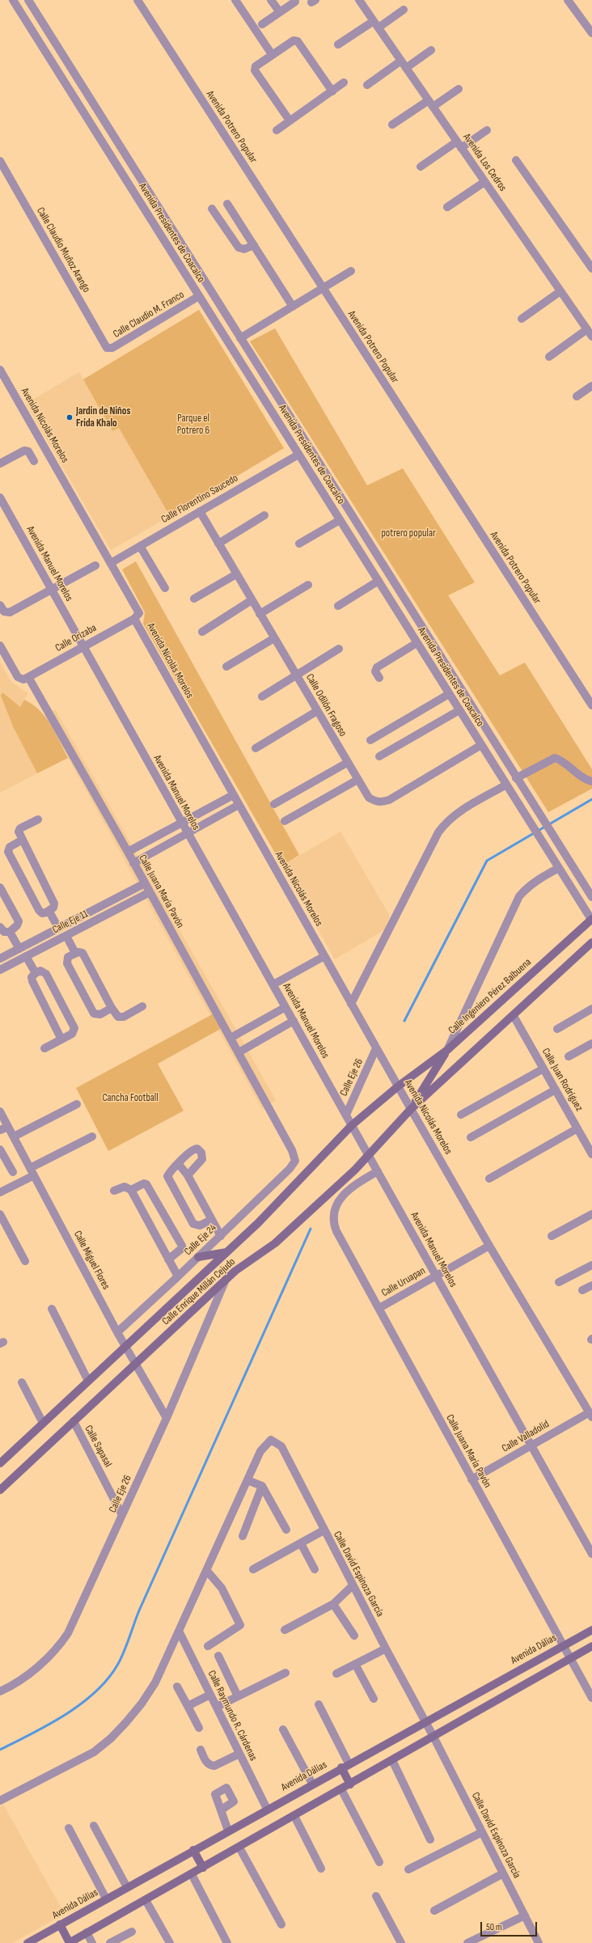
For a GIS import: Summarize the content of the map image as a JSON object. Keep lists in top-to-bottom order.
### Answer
{
  "streets": {
    "main road": ["Calle Ingeniero Pérez Balbuena", "Calle Enrique Millán Cejudo", "Avenida Dálias"],
    "street": [
      "Avenida Potrero Popular",
      "Avenida Los Cedros",
      "Avenida Presidentes de Coacalco",
      "Calle Claudio Muñoz Arango",
      "Calle Claudio M. Franco",
      "Avenida Nicolás Morelos",
      "Calle Florentino Saucedo",
      "Avenida Manuel Morelos",
      "Calle Orizaba",
      "Calle Odilón Fragoso",
      "Calle Juana María Pavón",
      "Calle Eje 11",
      "Calle Eje 26",
      "Calle Juan Rodríguez",
      "Calle Eje 24",
      "Calle Miguel Flores",
      "Calle Uruapan",
      "Calle Valladolid",
      "Calle Sapasal",
      "Calle David Espinoza García",
      "Calle Raymundo R. Cárdenas"
    ]
  },
  "crossings": [
    ["Avenida Presidentes de Coacalco", "Calle Claudio M. Franco"],
    ["Avenida Presidentes de Coacalco", "Calle Florentino Saucedo"],
    ["Avenida Presidentes de Coacalco", "Calle Odilón Fragoso"],
    ["Avenida Presidentes de Coacalco", "Calle Ingeniero Pérez Balbuena"],
    ["Calle Claudio Muñoz Arango", "Calle Claudio M. Franco"],
    ["Avenida Nicolás Morelos", "Calle Florentino Saucedo"],
    ["Avenida Nicolás Morelos", "Calle Orizaba"],
    ["Avenida Nicolás Morelos", "Calle Ingeniero Pérez Balbuena"],
    ["Avenida Nicolás Morelos", "Calle Eje 26"],
    ["Avenida Nicolás Morelos", "Calle Uruapan"],
    ["Avenida Nicolás Morelos", "Calle Enrique Millán Cejudo"],
    ["Avenida Nicolás Morelos", "Calle Valladolid"],
    ["Calle Florentino Saucedo", "Calle Odilón Fragoso"],
    ["Avenida Manuel Morelos", "Calle Orizaba"],
    ["Avenida Manuel Morelos", "Calle Juana María Pavón"],
    ["Avenida Manuel Morelos", "Calle Eje 26"],
    ["Avenida Manuel Morelos", "Calle Uruapan"],
    ["Avenida Manuel Morelos", "Calle Enrique Millán Cejudo"],
    ["Avenida Manuel Morelos", "Calle Valladolid"],
    ["Calle Orizaba", "Calle Juana María Pavón"],
    ["Calle Juana María Pavón", "Calle Eje 11"],
    ["Calle Juana María Pavón", "Calle Eje 24"],
    ["Calle Juana María Pavón", "Calle Uruapan"],
    ["Calle Juana María Pavón", "Calle Valladolid"],
    ["Calle Juana María Pavón", "Avenida Dálias"],
    ["Calle Ingeniero Pérez Balbuena", "Calle Enrique Millán Cejudo"],
    ["Calle Eje 26", "Calle Miguel Flores"],
    ["Calle Eje 26", "Calle Enrique Millán Cejudo"],
    ["Calle Eje 26", "Calle Sapasal"],
    ["Calle Eje 24", "Calle Miguel Flores"],
    ["Calle Miguel Flores", "Calle Enrique Millán Cejudo"],
    ["Calle Enrique Millán Cejudo", "Calle Sapasal"],
    ["Calle David Espinoza García", "Avenida Dálias"],
    ["Avenida Dálias", "Calle Raymundo R. Cárdenas"]
  ],
  "parks": ["Parque el Potrero 6", "potrero popular", "Cancha Football"],
  "places": ["Jardin de Niños Frida Khalo"],
  "scale_bar": "50 m"
}
